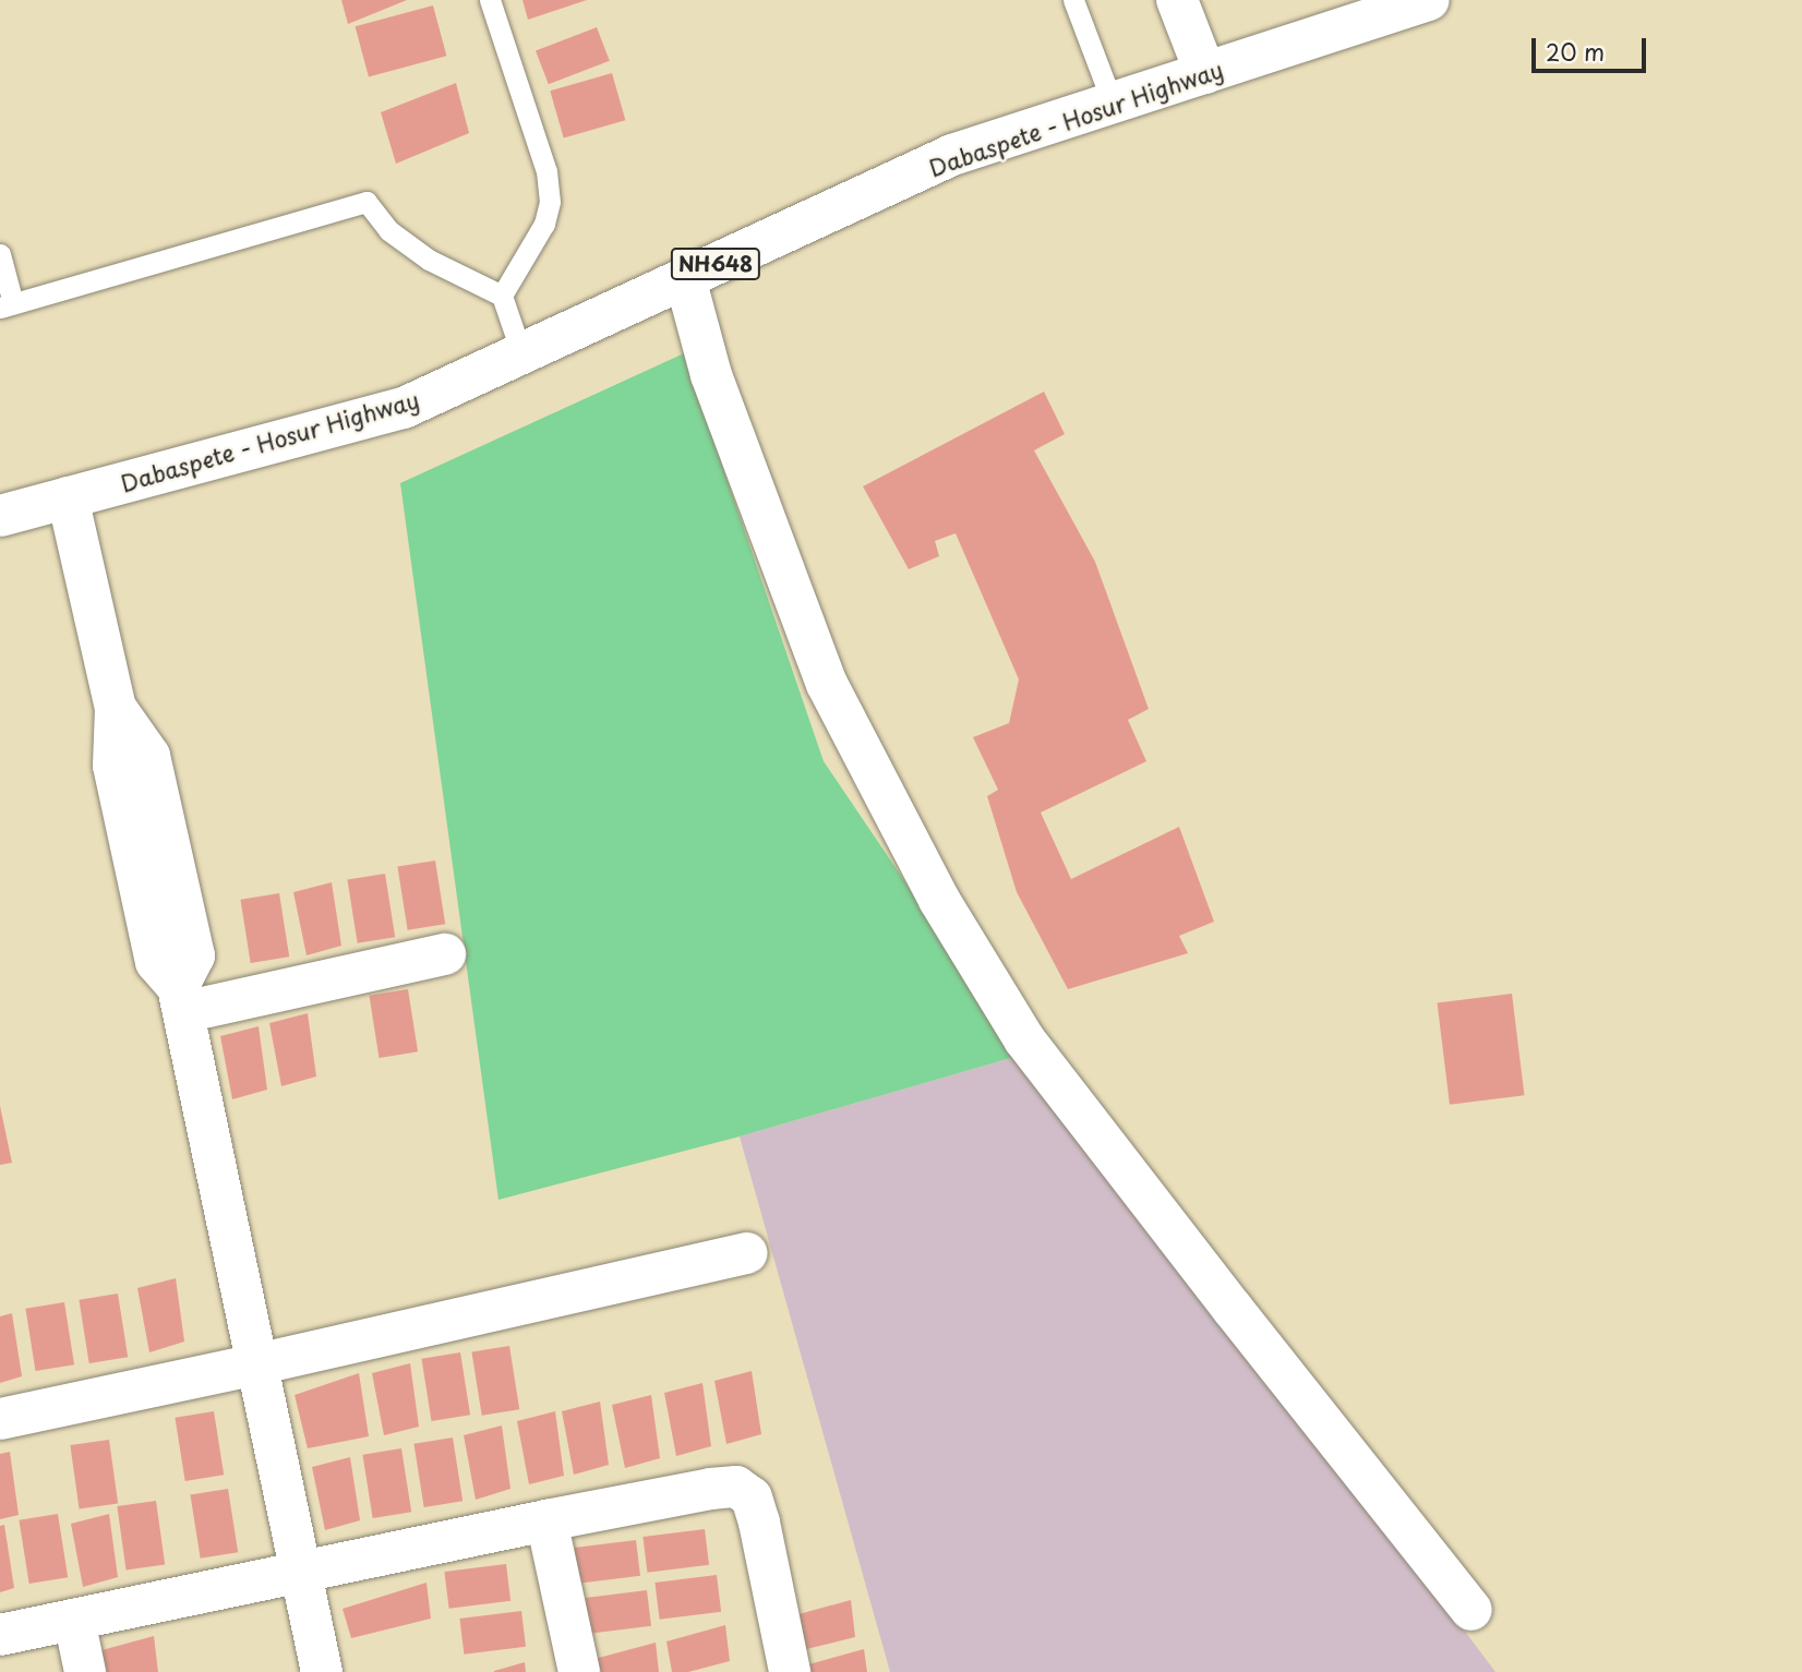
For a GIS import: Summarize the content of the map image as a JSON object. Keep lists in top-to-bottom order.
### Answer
{
  "streets": {
    "main road": ["Dabaspete - Hosur Highway", "NH648"]
  },
  "scale_bar": "20 m"
}
